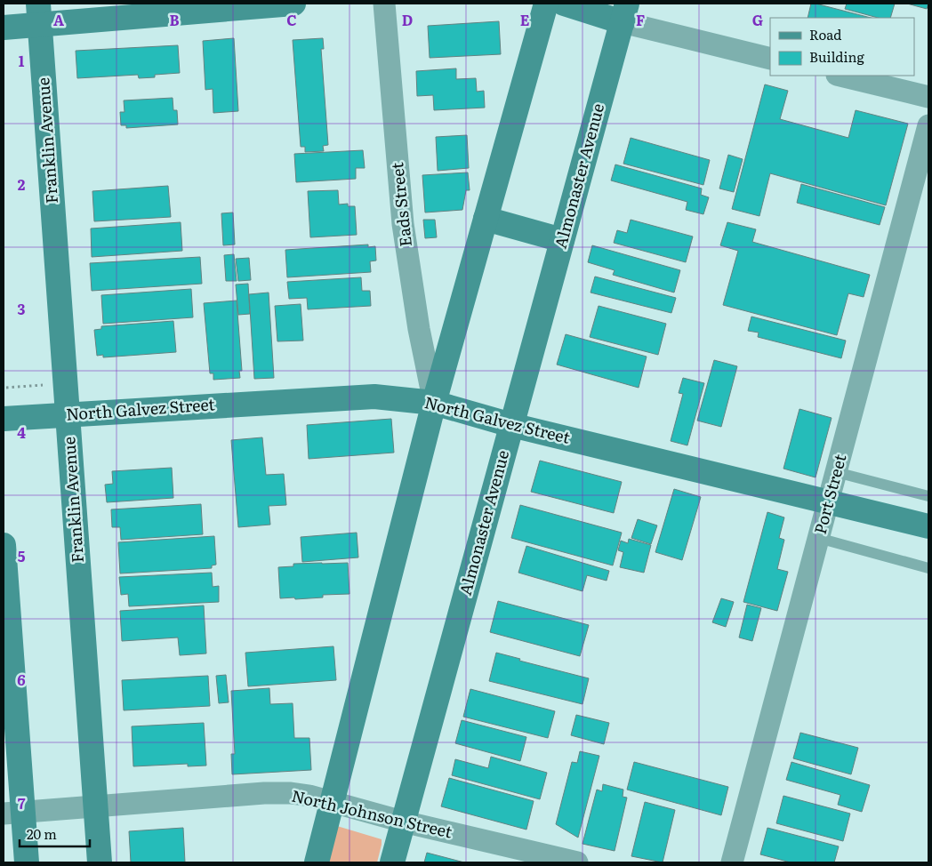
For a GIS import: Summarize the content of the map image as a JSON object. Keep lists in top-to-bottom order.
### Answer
{
  "streets": {
    "street": [
      "Franklin Avenue",
      "Almonaster Avenue",
      "Eads Street",
      "North Galvez Street",
      "Port Street",
      "North Johnson Street"
    ]
  },
  "crossings": [
    ["Franklin Avenue", "North Galvez Street"],
    ["Franklin Avenue", "North Johnson Street"],
    ["Almonaster Avenue", "North Galvez Street"],
    ["Almonaster Avenue", "North Johnson Street"],
    ["Eads Street", "North Galvez Street"],
    ["North Galvez Street", "Port Street"]
  ],
  "legend": ["Road", "Building"],
  "scale_bar": "20 m",
  "grid": {
    "columns": [
      "A",
      "B",
      "C",
      "D",
      "E",
      "F",
      "G"
    ],
    "rows": [
      "1",
      "2",
      "3",
      "4",
      "5",
      "6",
      "7"
    ]
  }
}
